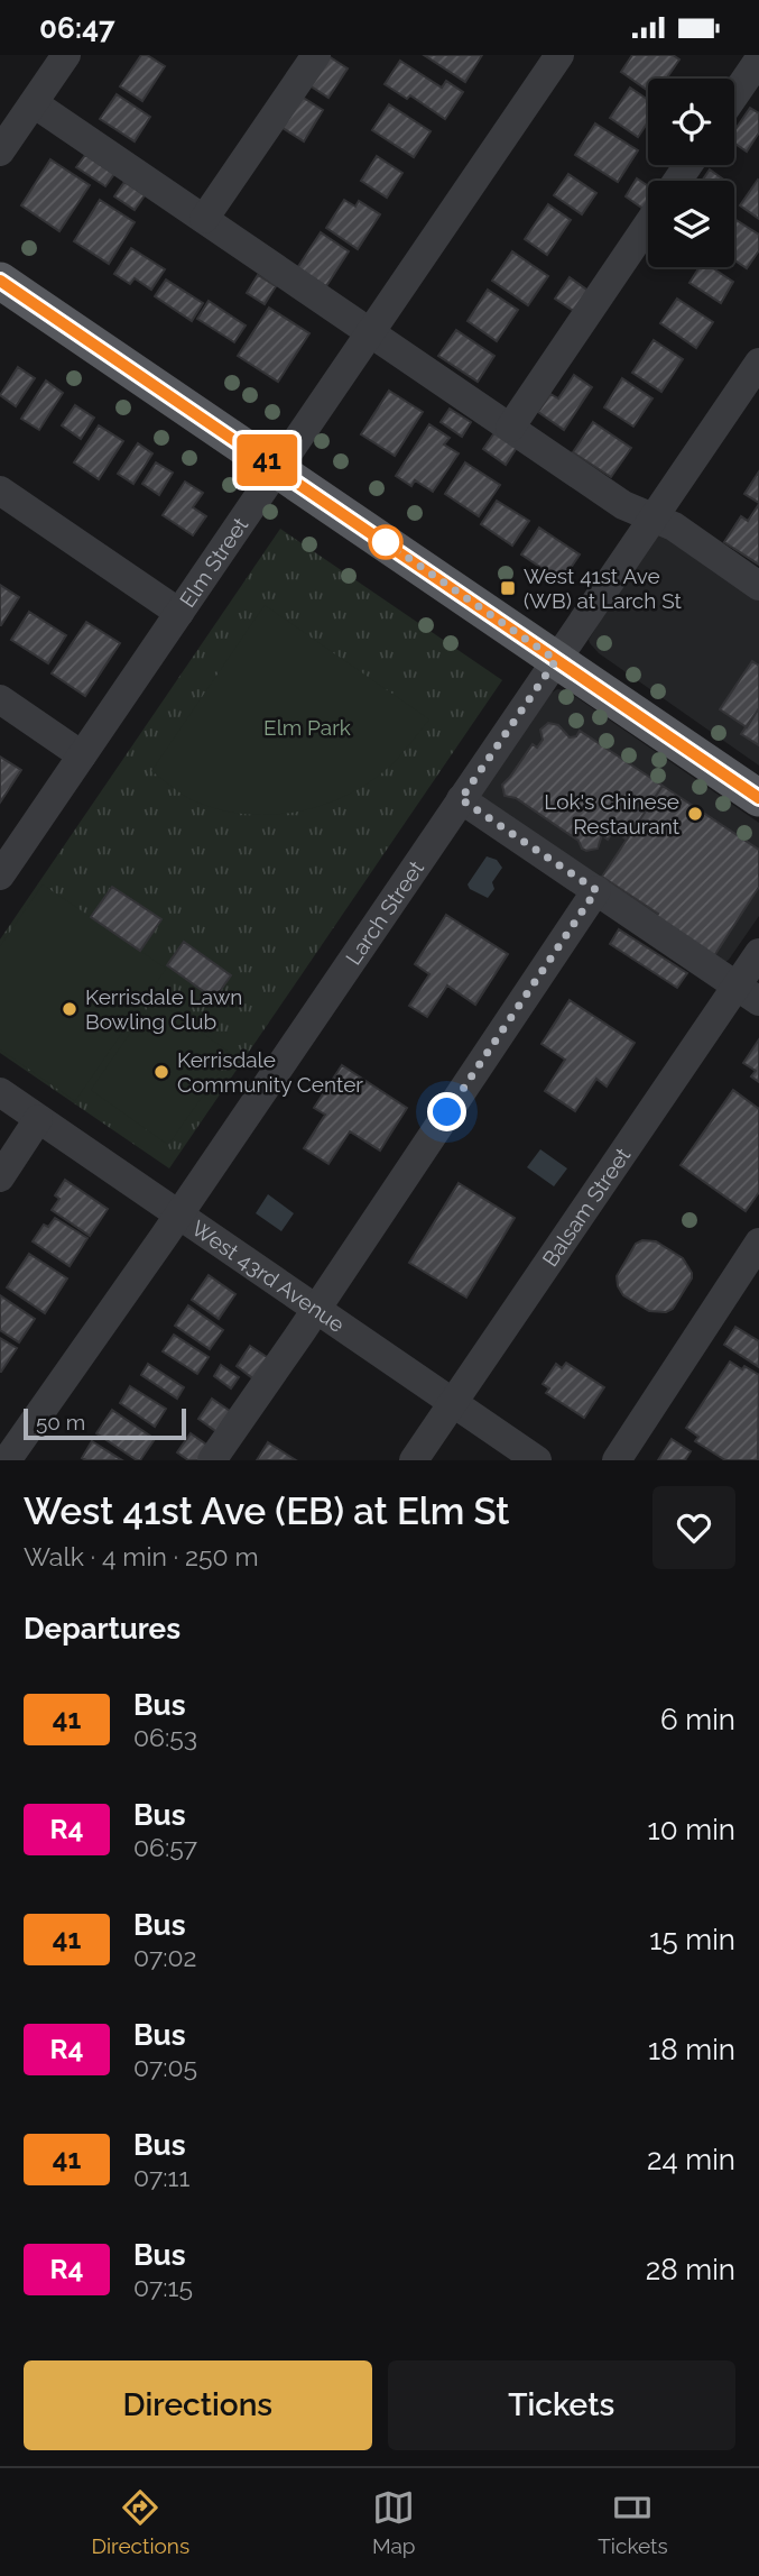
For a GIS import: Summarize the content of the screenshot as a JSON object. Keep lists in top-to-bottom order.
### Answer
{
  "streets": {
    "street": [
      "Elm Street",
      "Larch Street",
      "Balsam Street",
      "West 43rd Avenue"
    ]
  },
  "crossings": [
    ["Larch Street", "West 43rd Avenue"],
    ["Balsam Street", "West 43rd Avenue"]
  ],
  "parks": ["Elm Park"],
  "places": {
    "transit": ["West 41st Ave (WB) at Larch St"],
    "other": ["Lok's Chinese Restaurant", "Kerrisdale Lawn Bowling Club", "Kerrisdale Community Center"]
  },
  "lines": ["bus line 41"],
  "scale_bar": "50 m",
  "page": {
    "status": "06:47",
    "on_map": "41",
    "scale": "50 m",
    "heading": [
      ["West 41st Ave (EB) at Elm St", "Walk · 4 min · 250 m"],
      "Departures"
    ],
    "list": [
      {
        "mark": "41",
        "name": "Bus",
        "note": "06:53",
        "value": "6 min"
      },
      {
        "mark": "R4",
        "name": "Bus",
        "note": "06:57",
        "value": "10 min"
      },
      {
        "mark": "41",
        "name": "Bus",
        "note": "07:02",
        "value": "15 min"
      },
      {
        "mark": "R4",
        "name": "Bus",
        "note": "07:05",
        "value": "18 min"
      },
      {
        "mark": "41",
        "name": "Bus",
        "note": "07:11",
        "value": "24 min"
      },
      {
        "mark": "R4",
        "name": "Bus",
        "note": "07:15",
        "value": "28 min"
      }
    ],
    "buttons": ["Directions", "Tickets"],
    "tabs": ["Directions", "Map", "Tickets"]
  }
}
